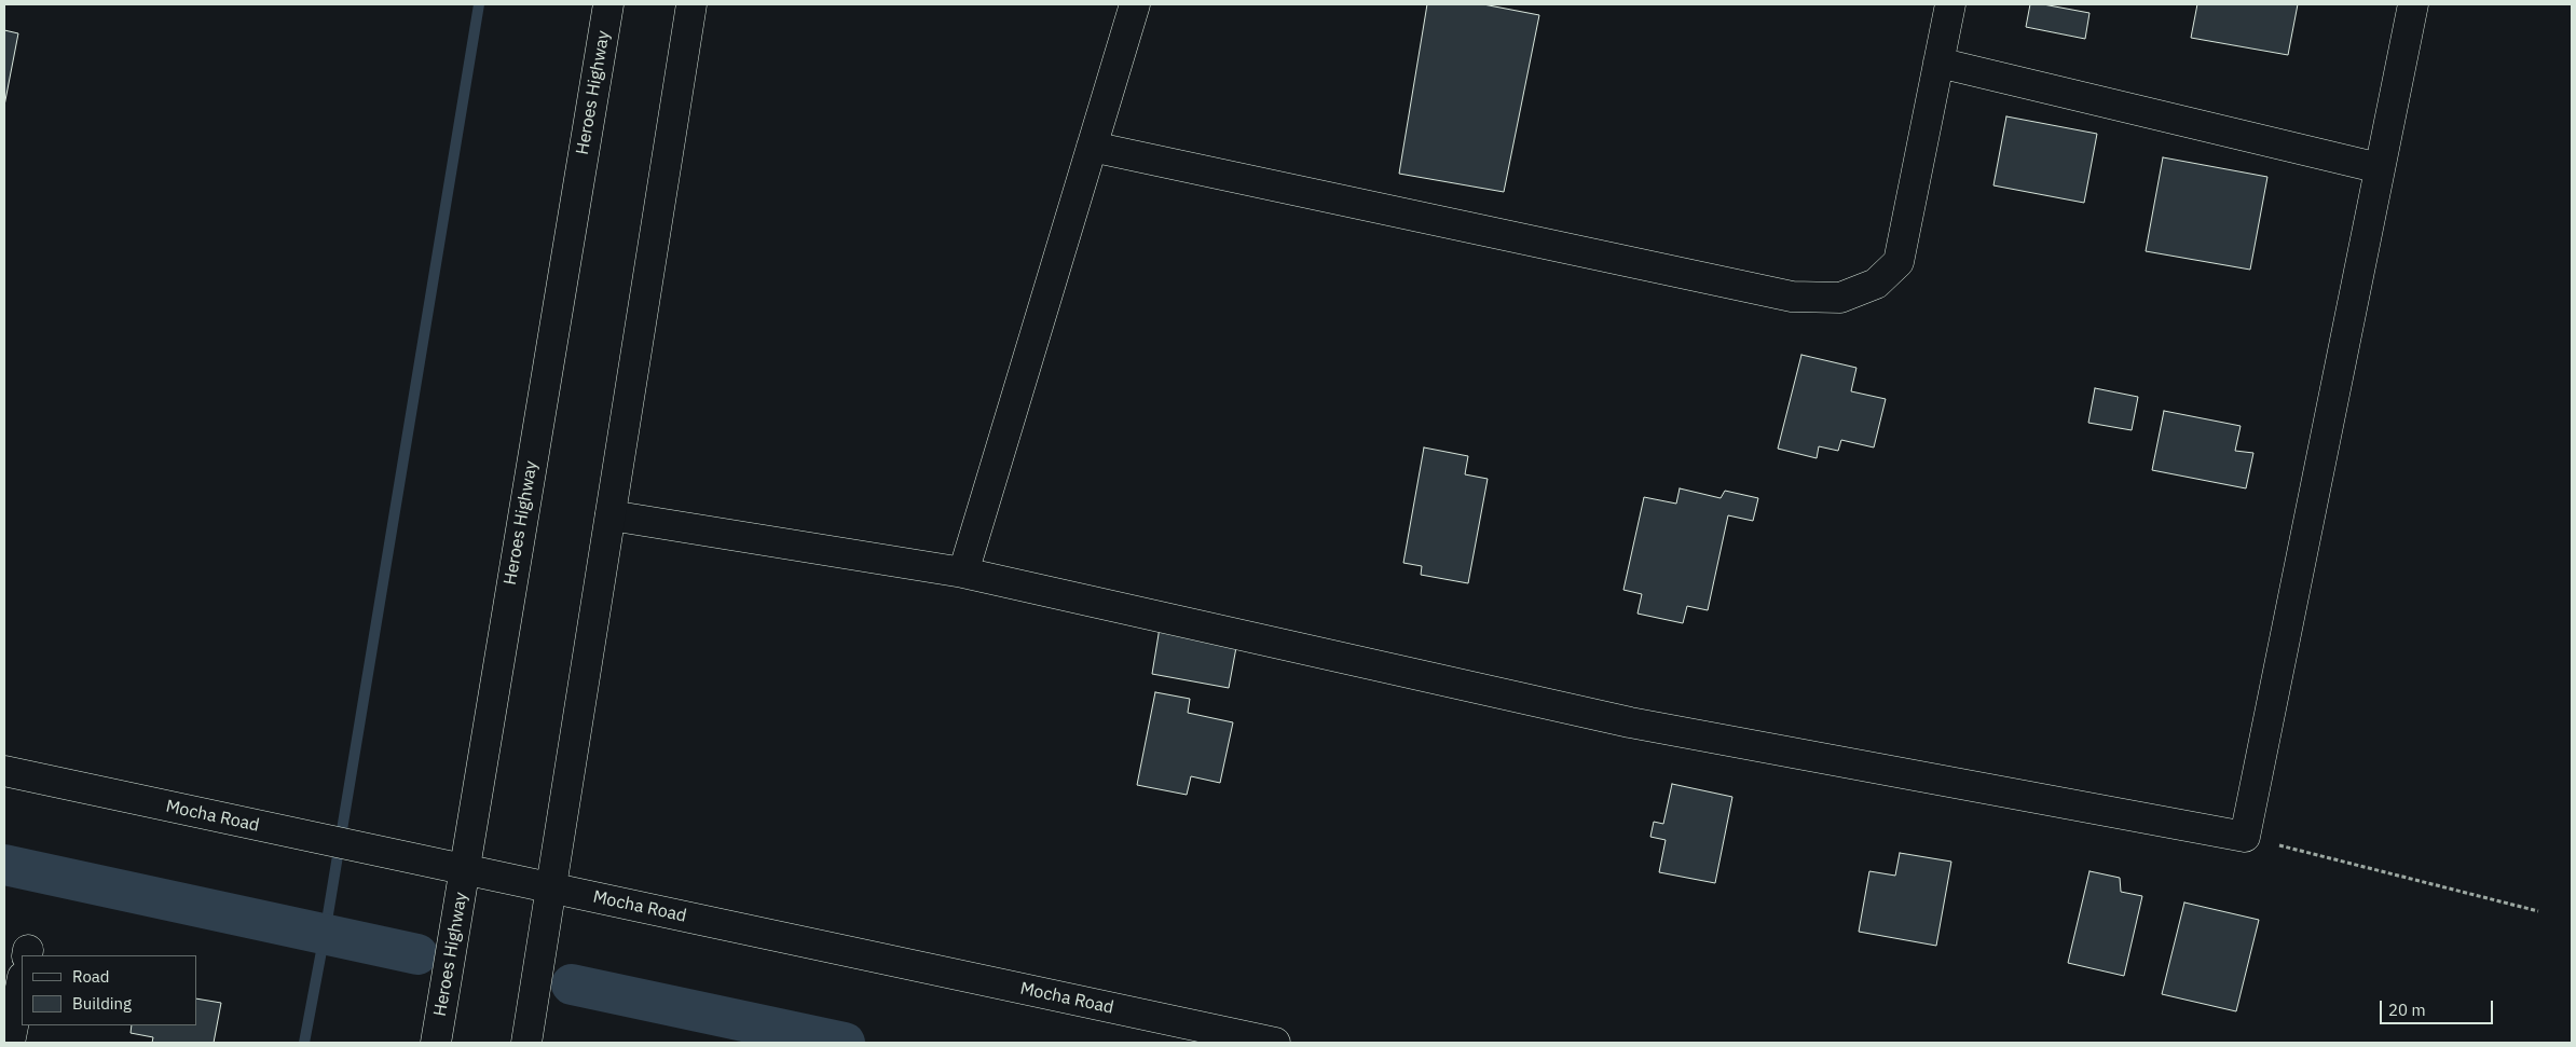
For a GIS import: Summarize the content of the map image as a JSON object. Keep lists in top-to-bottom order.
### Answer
{
  "streets": {
    "street": ["Heroes Highway", "Mocha Road"]
  },
  "crossings": [
    ["Heroes Highway", "Mocha Road"]
  ],
  "legend": ["Road", "Building"],
  "scale_bar": "20 m"
}
